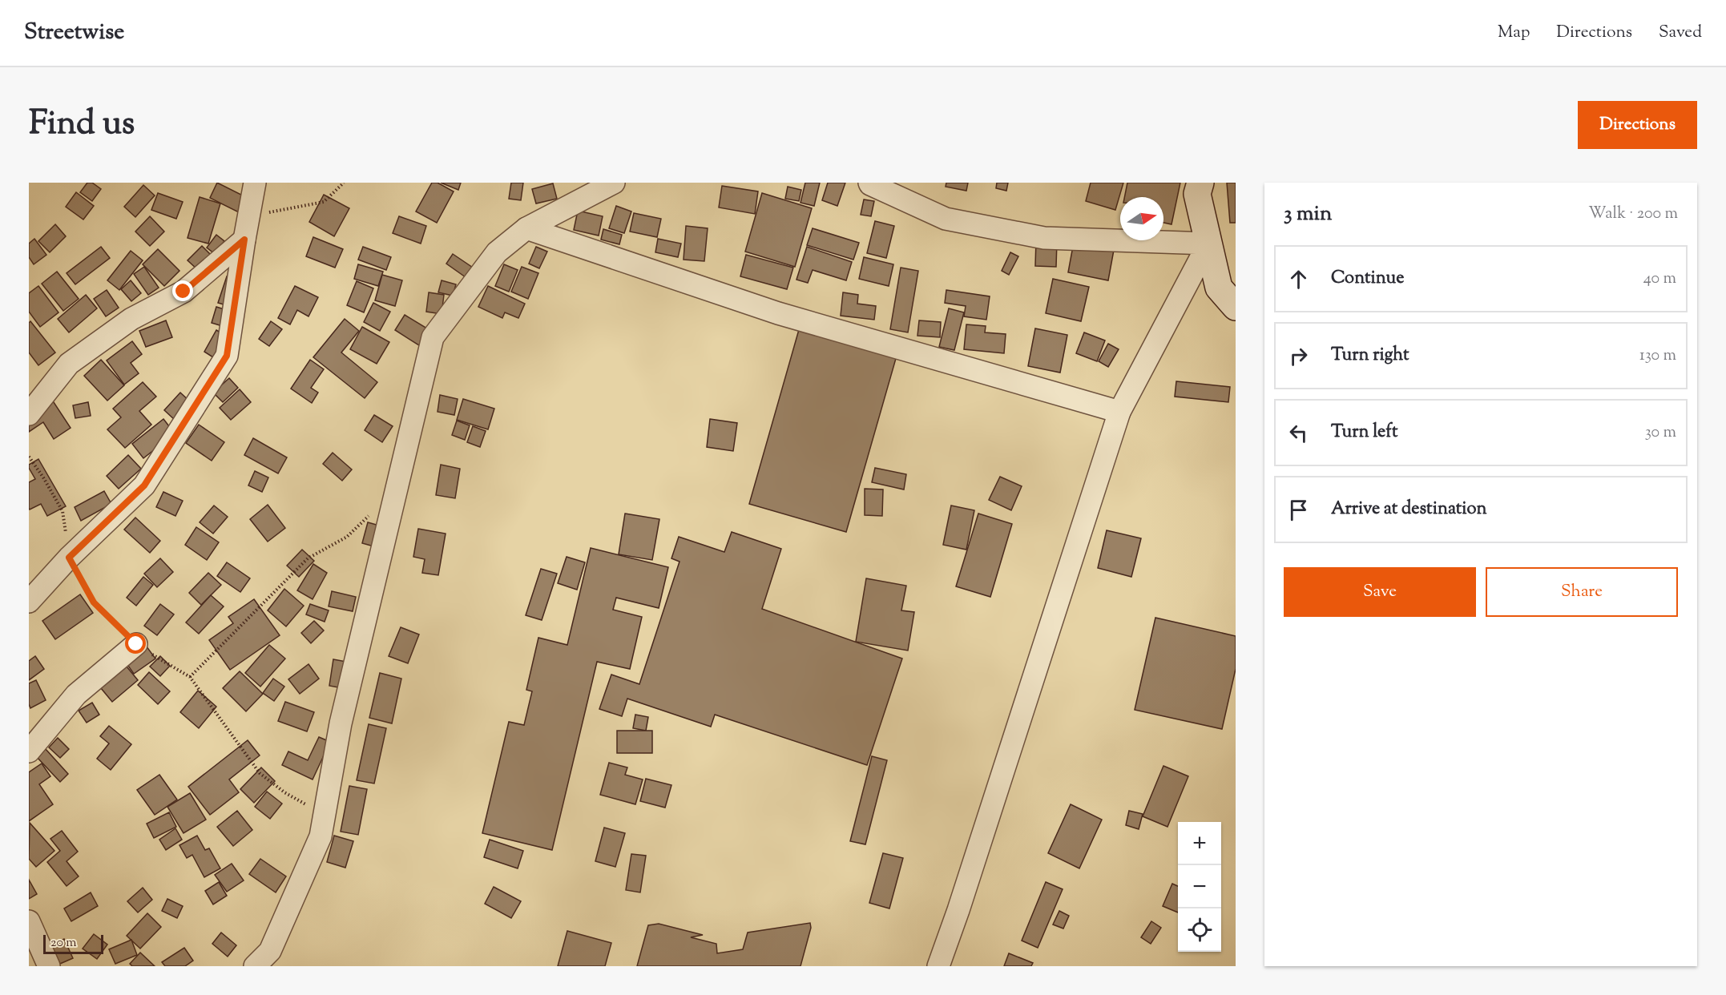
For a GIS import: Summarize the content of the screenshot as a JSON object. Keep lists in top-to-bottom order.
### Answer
{
  "scale_bar": "20 m",
  "north": "right",
  "page": {
    "header": "Streetwise",
    "nav": ["Map", "Directions", "Saved"],
    "title": "Find us",
    "buttons": [
      "Directions",
      ["Save", "Share"]
    ],
    "heading": ["3 min", "Walk · 200 m"],
    "list": [
      ["Continue", "40 m"],
      ["Turn right", "130 m"],
      ["Turn left", "30 m"],
      "Arrive at destination"
    ],
    "map_buttons": ["+", "−"],
    "scale": "20 m"
  }
}
